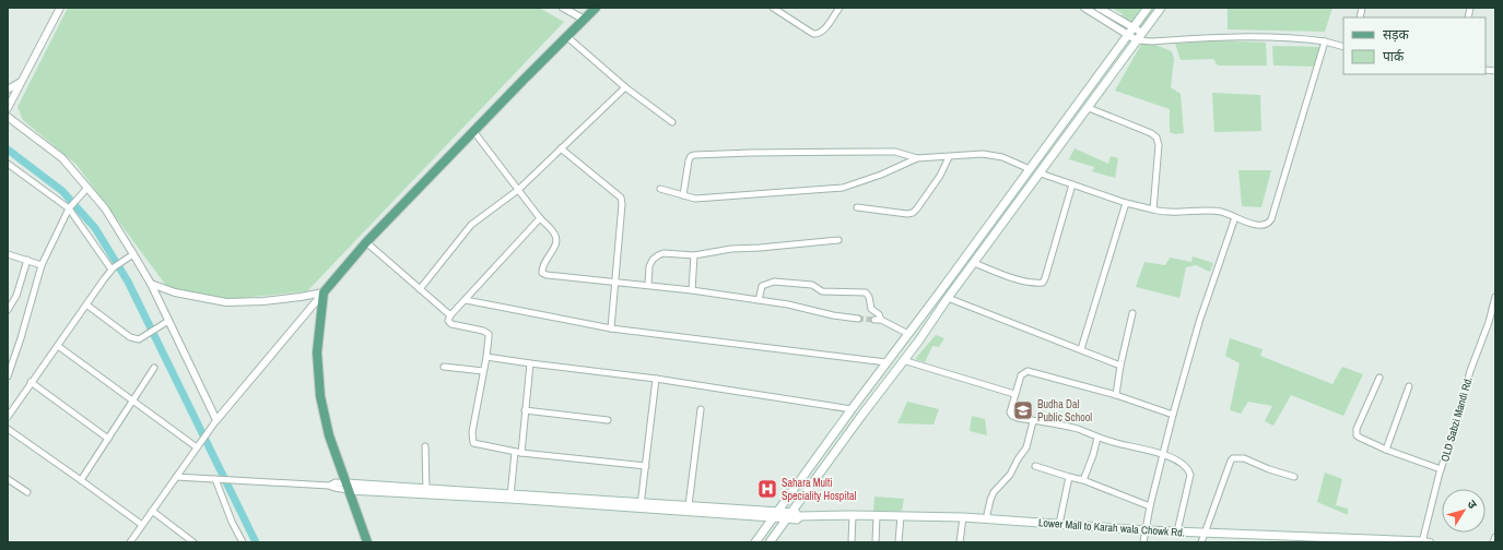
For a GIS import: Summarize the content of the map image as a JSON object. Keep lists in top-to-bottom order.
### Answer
{
  "streets": {
    "main road": ["Lower Mall to Karah wala Chowk Rd."],
    "street": ["OLD Sabzi Mandi Rd."]
  },
  "crossings": [
    ["OLD Sabzi Mandi Rd.", "Lower Mall to Karah wala Chowk Rd."]
  ],
  "places": {
    "school or university": ["Budha Dal Public School"],
    "hospital": ["Sahara Multi Speciality Hospital"]
  },
  "legend": ["सड़क", "पार्क"],
  "north": "top right"
}
